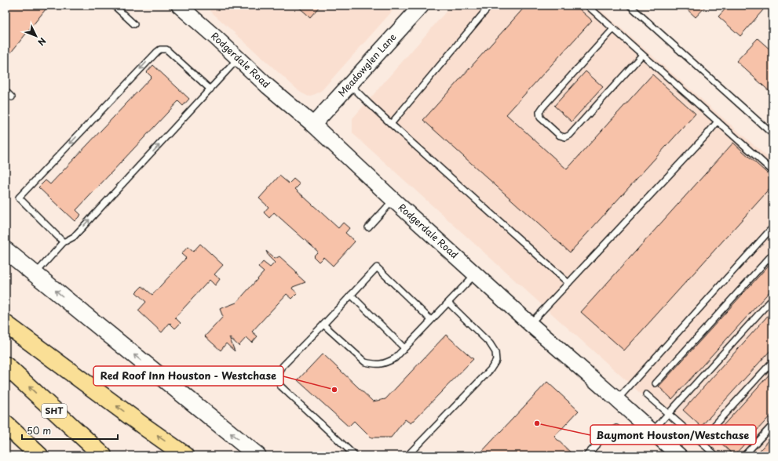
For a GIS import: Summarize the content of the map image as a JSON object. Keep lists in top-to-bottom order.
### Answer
{
  "streets": {
    "highway": ["SHT"],
    "street": ["Rodgerdale Road", "Meadowglen Lane"]
  },
  "crossings": [
    ["Rodgerdale Road", "Meadowglen Lane"]
  ],
  "places": ["Red Roof Inn Houston - Westchase", "Baymont Houston/Westchase"],
  "scale_bar": "50 m",
  "north": "bottom right"
}
